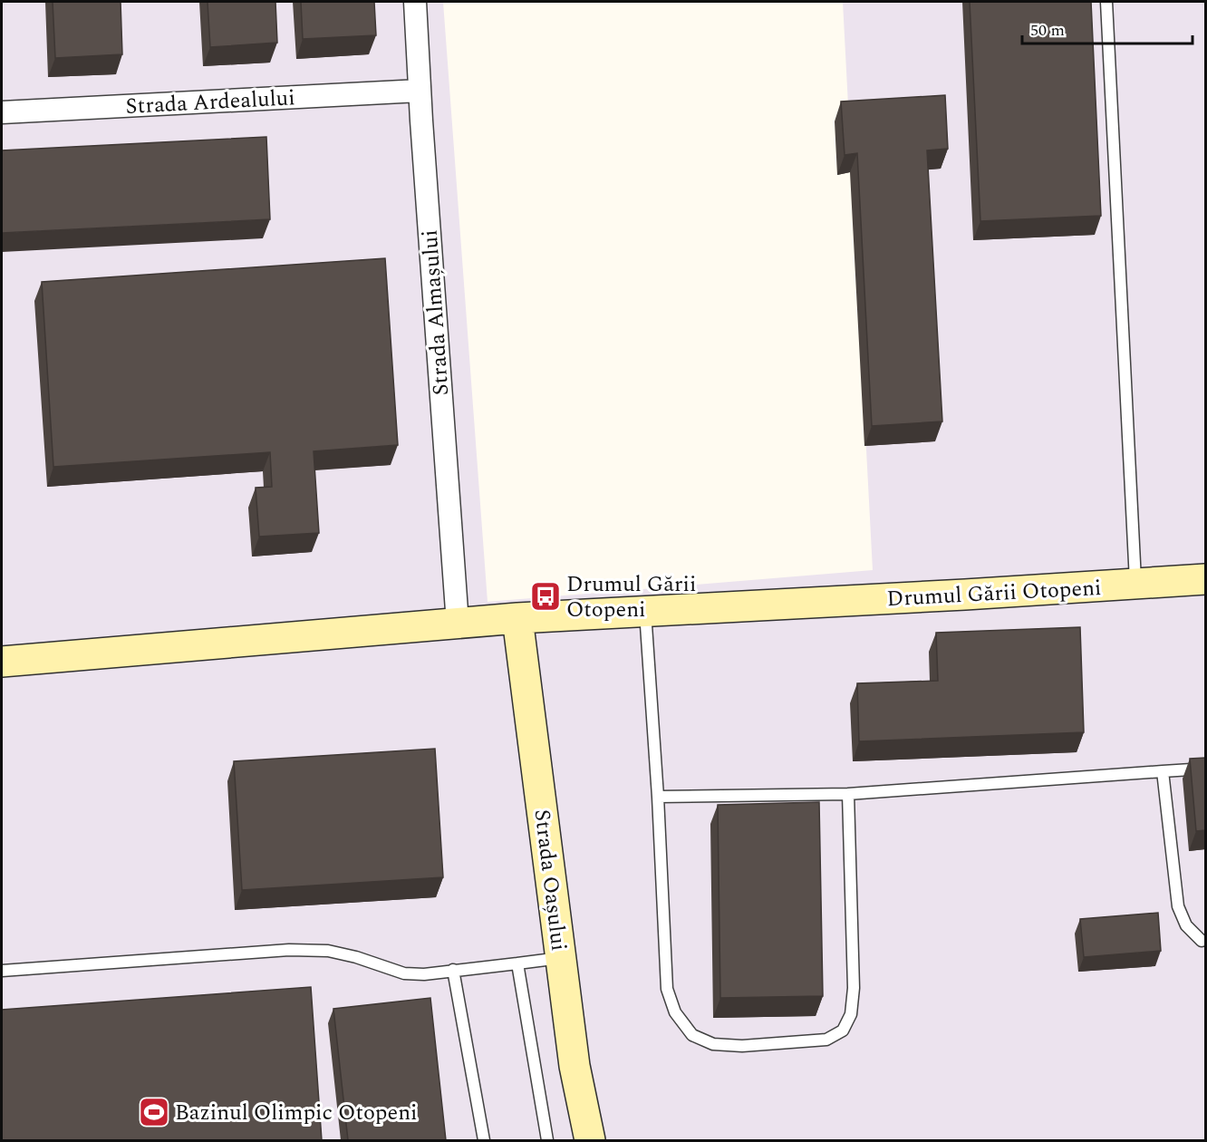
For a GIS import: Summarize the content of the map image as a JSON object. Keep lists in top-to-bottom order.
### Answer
{
  "streets": {
    "main road": ["Drumul Gării Otopeni", "Strada Oașului"],
    "street": ["Strada Ardealului", "Strada Almașului"]
  },
  "crossings": [
    ["Strada Ardealului", "Strada Almașului"],
    ["Strada Almașului", "Drumul Gării Otopeni"],
    ["Drumul Gării Otopeni", "Strada Oașului"]
  ],
  "places": {
    "bus stop": ["Drumul Gării Otopeni"],
    "sports": ["Bazinul Olimpic Otopeni"]
  },
  "scale_bar": "50 m"
}
